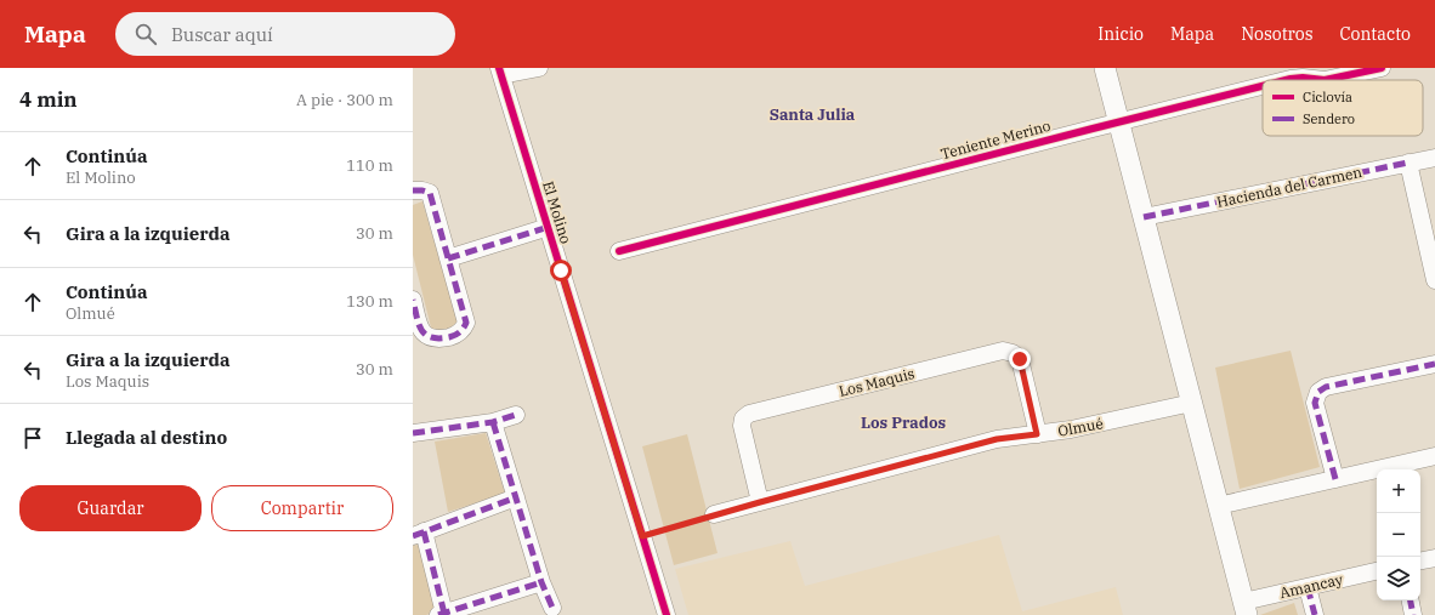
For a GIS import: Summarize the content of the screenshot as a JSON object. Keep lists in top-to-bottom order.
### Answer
{
  "streets": {
    "street": [
      "Teniente Merino",
      "Hacienda del Carmen",
      "El Molino",
      "Los Maquis",
      "Olmué",
      "Amancay"
    ]
  },
  "crossings": [
    ["Los Maquis", "Olmué"]
  ],
  "districts": ["Santa Julia", "Los Prados"],
  "legend": ["Ciclovía", "Sendero"],
  "page": {
    "header": "Mapa",
    "search": "Buscar aquí",
    "nav": [
      "Inicio",
      "Mapa",
      "Nosotros",
      "Contacto"
    ],
    "heading": ["4 min", "A pie · 300 m"],
    "list": [
      ["Continúa", "El Molino", "110 m"],
      ["Gira a la izquierda", "30 m"],
      ["Continúa", "Olmué", "130 m"],
      ["Gira a la izquierda", "Los Maquis", "30 m"],
      "Llegada al destino"
    ],
    "map_buttons": ["+", "−"],
    "buttons": ["Guardar", "Compartir"]
  }
}
